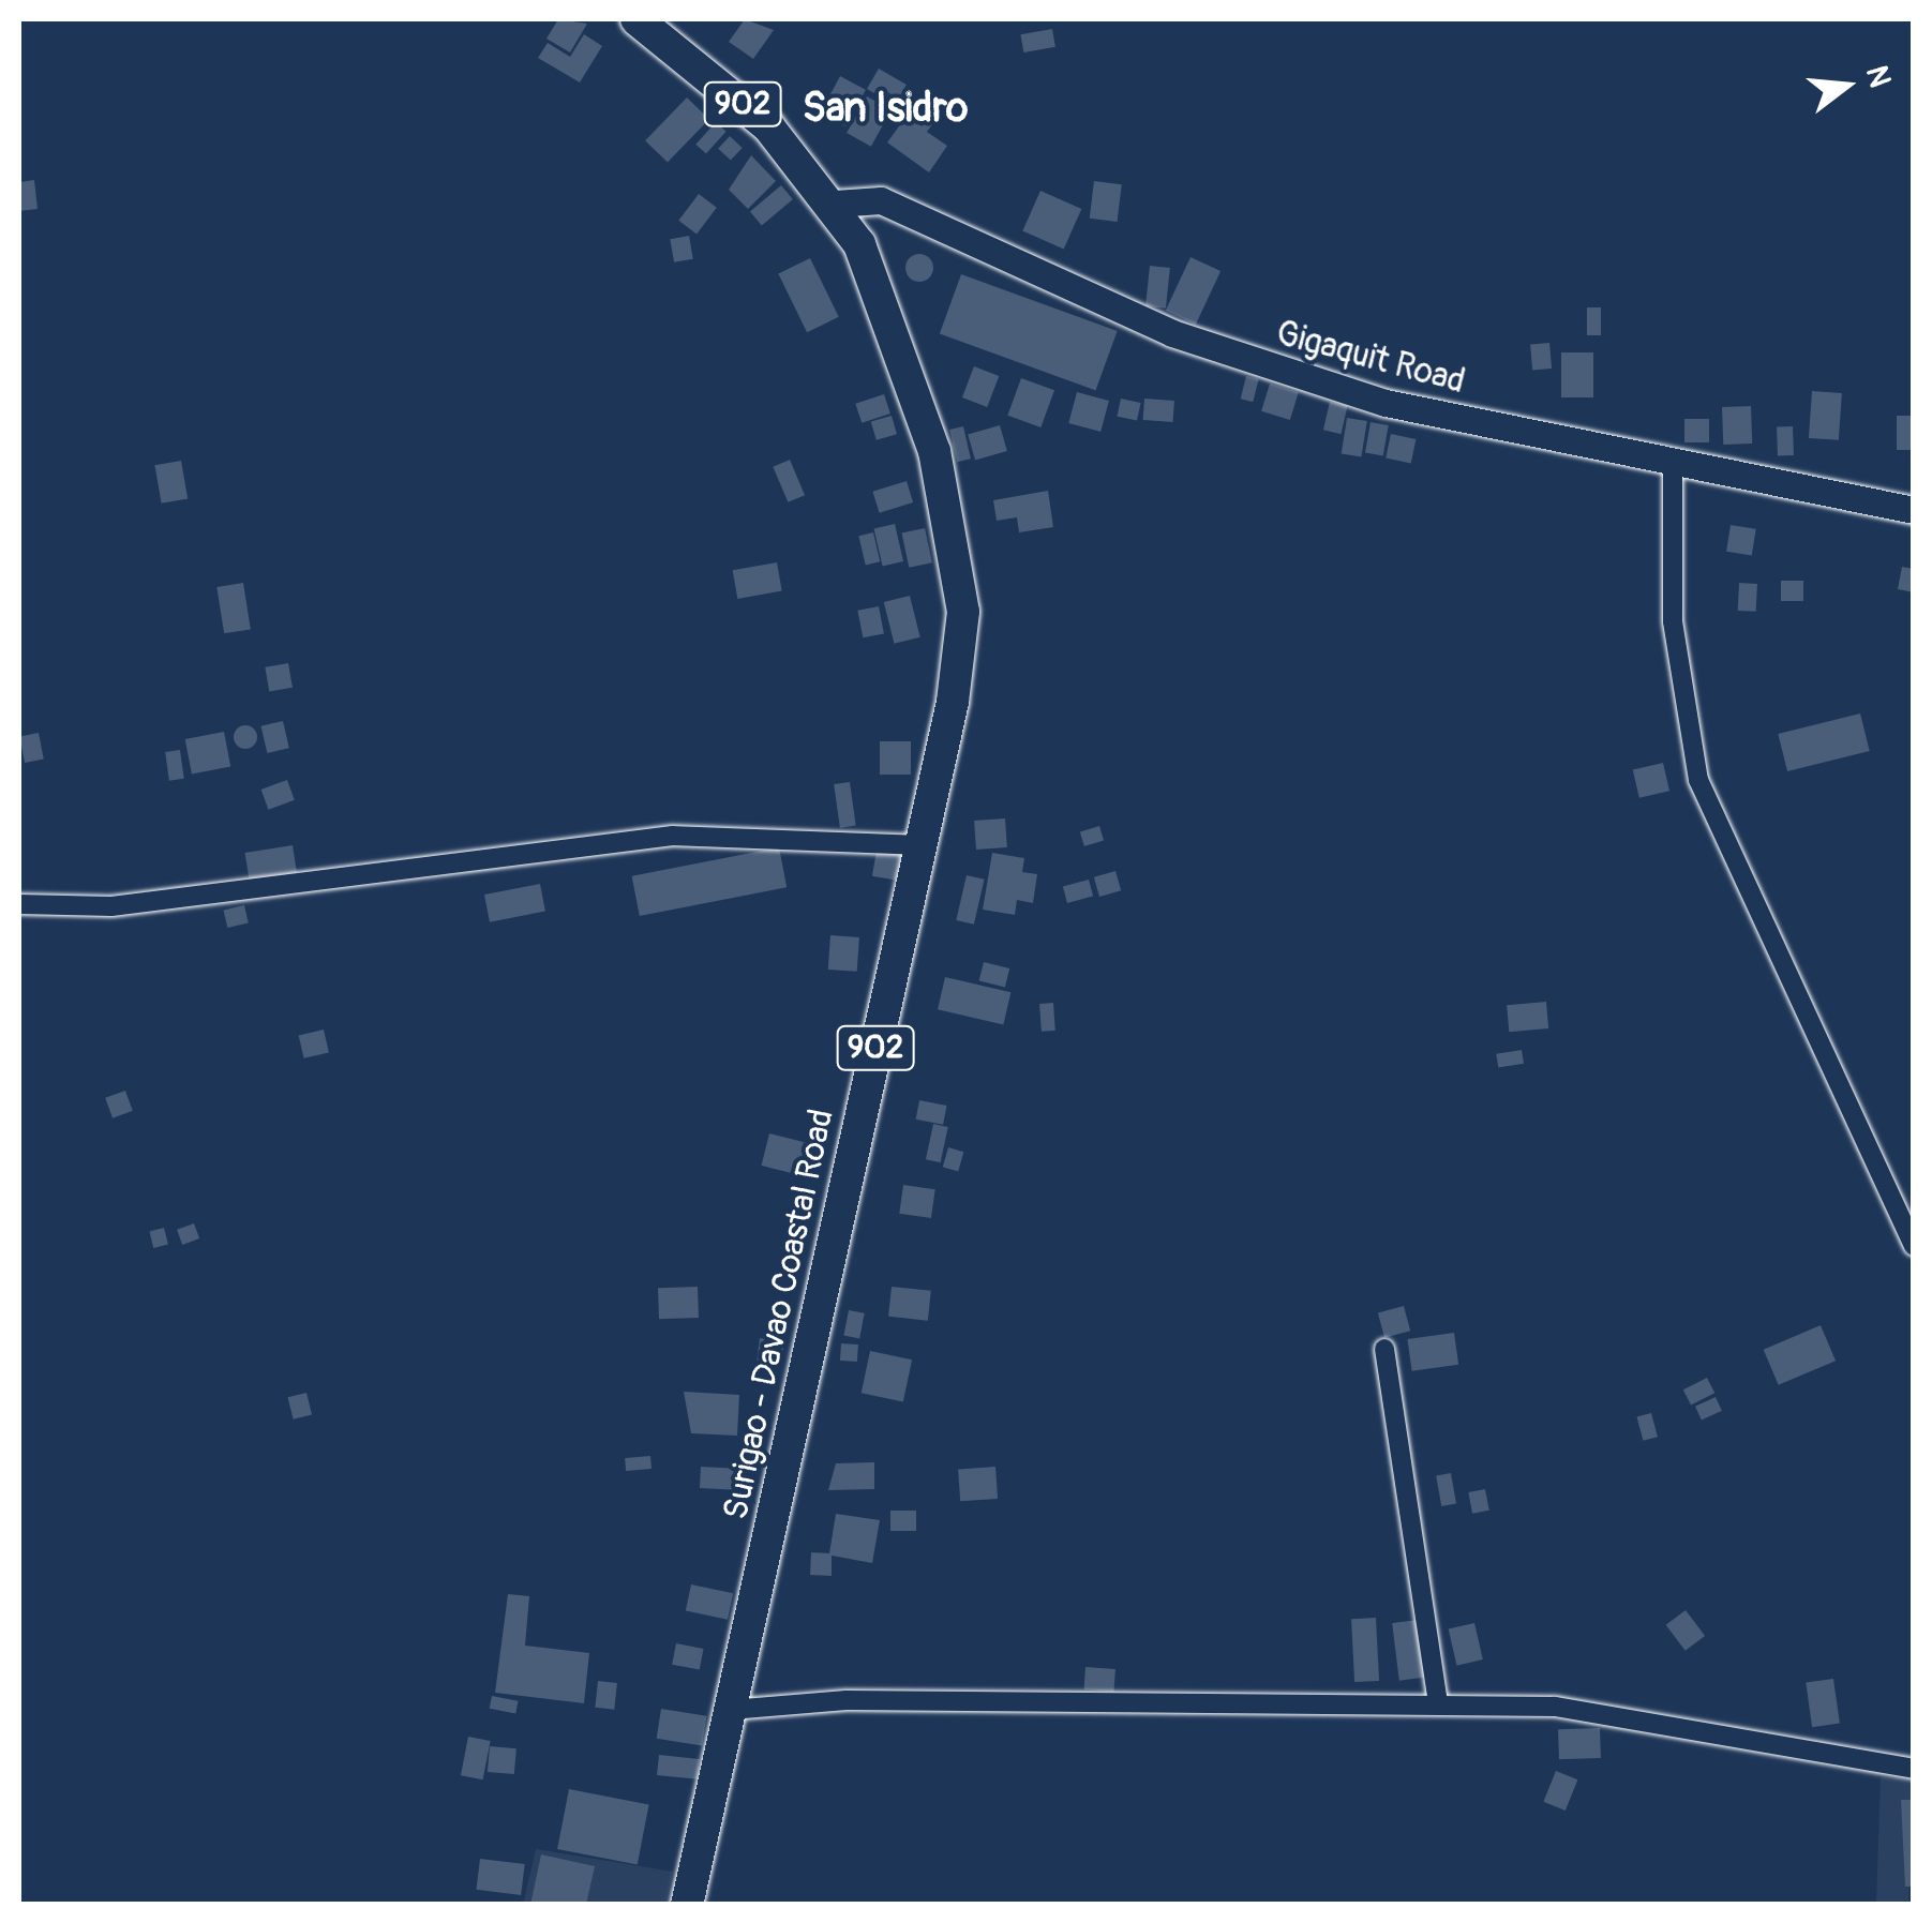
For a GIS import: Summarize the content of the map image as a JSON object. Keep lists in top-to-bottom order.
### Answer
{
  "streets": {
    "highway": ["902", "Surigao - Davao Coastal Road"],
    "main road": ["Gigaquit Road"]
  },
  "crossings": [
    ["Gigaquit Road", "Surigao - Davao Coastal Road"]
  ],
  "districts": ["San Isidro"],
  "north": "right"
}
